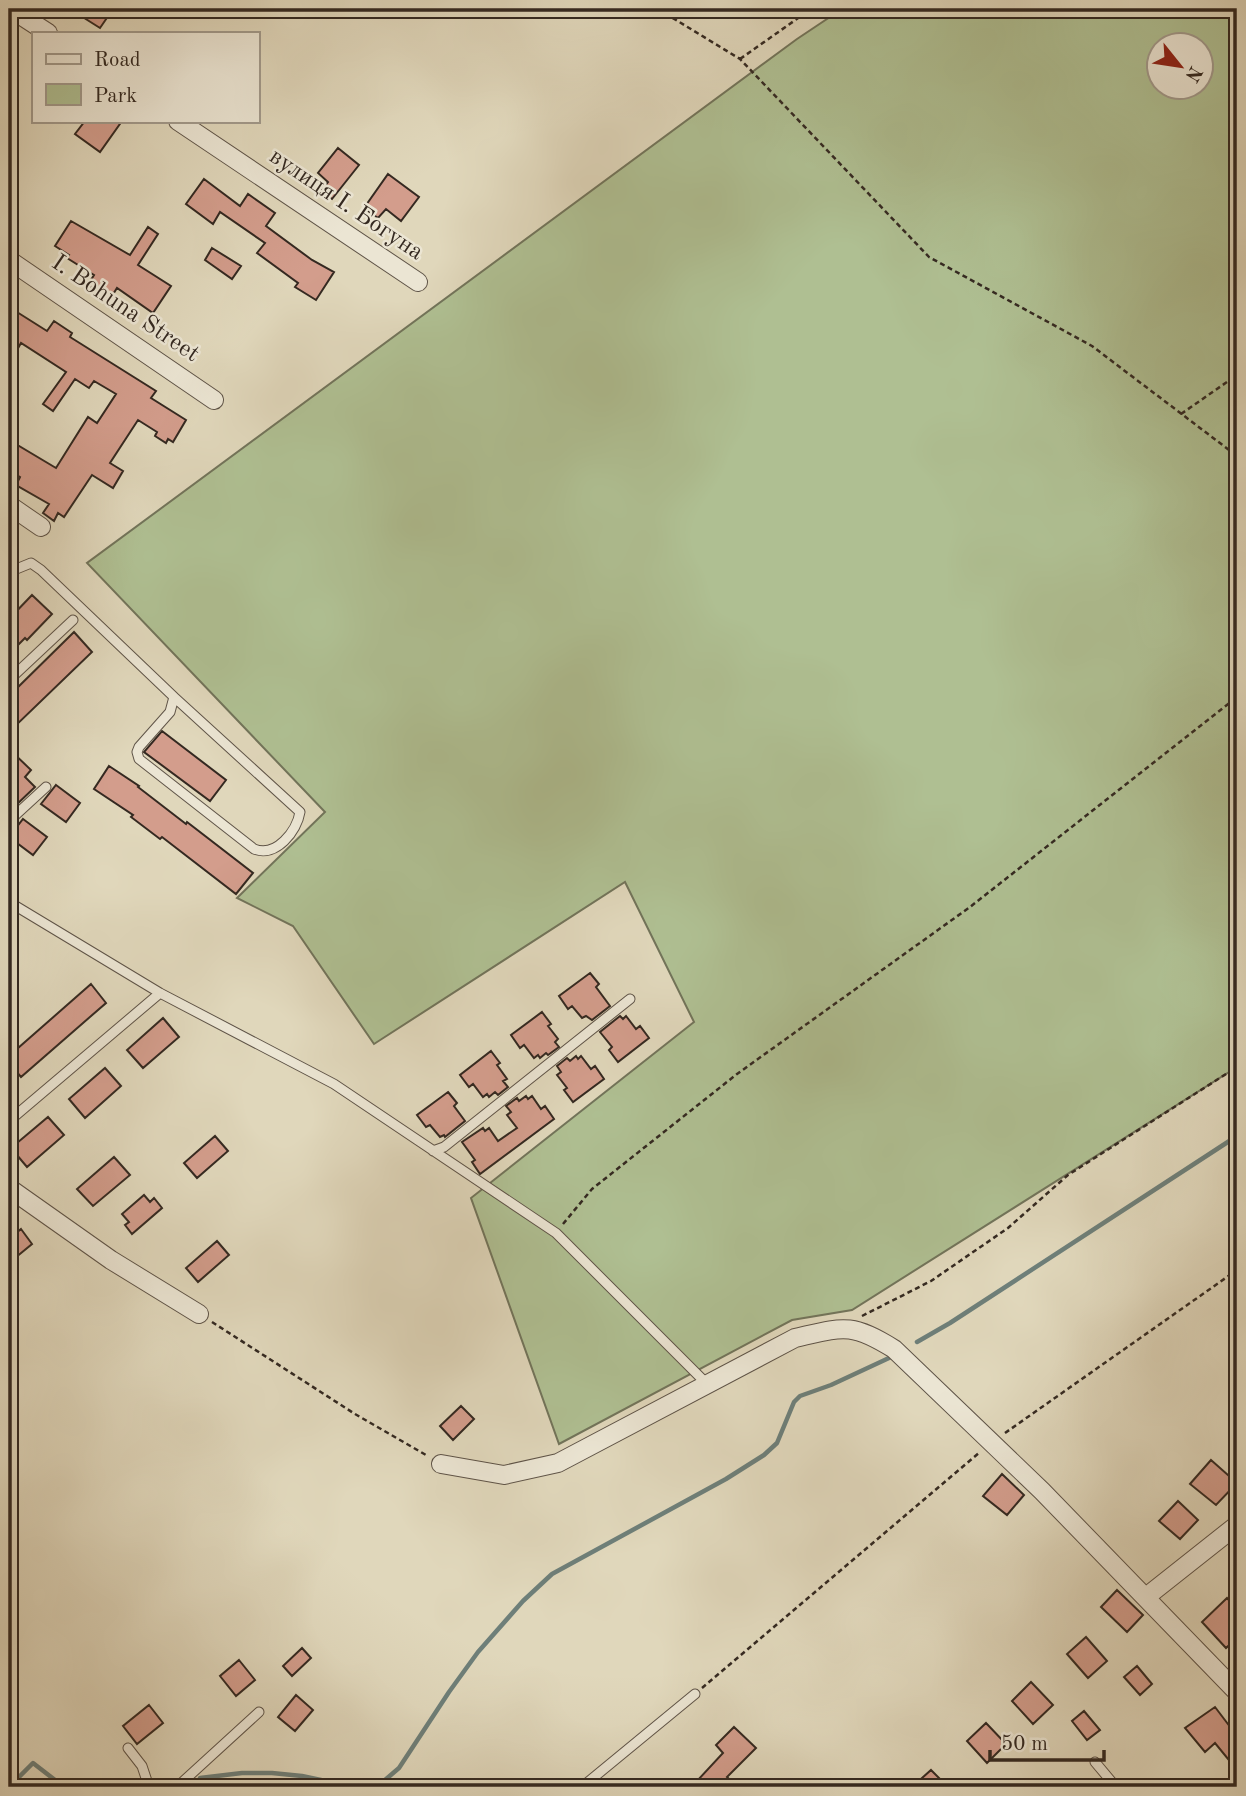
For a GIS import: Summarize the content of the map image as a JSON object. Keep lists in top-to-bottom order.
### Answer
{
  "streets": {
    "street": ["вулиця І. Богуна", "I. Bohuna Street"]
  },
  "legend": ["Road", "Park"],
  "scale_bar": "50 m",
  "north": "bottom right"
}
